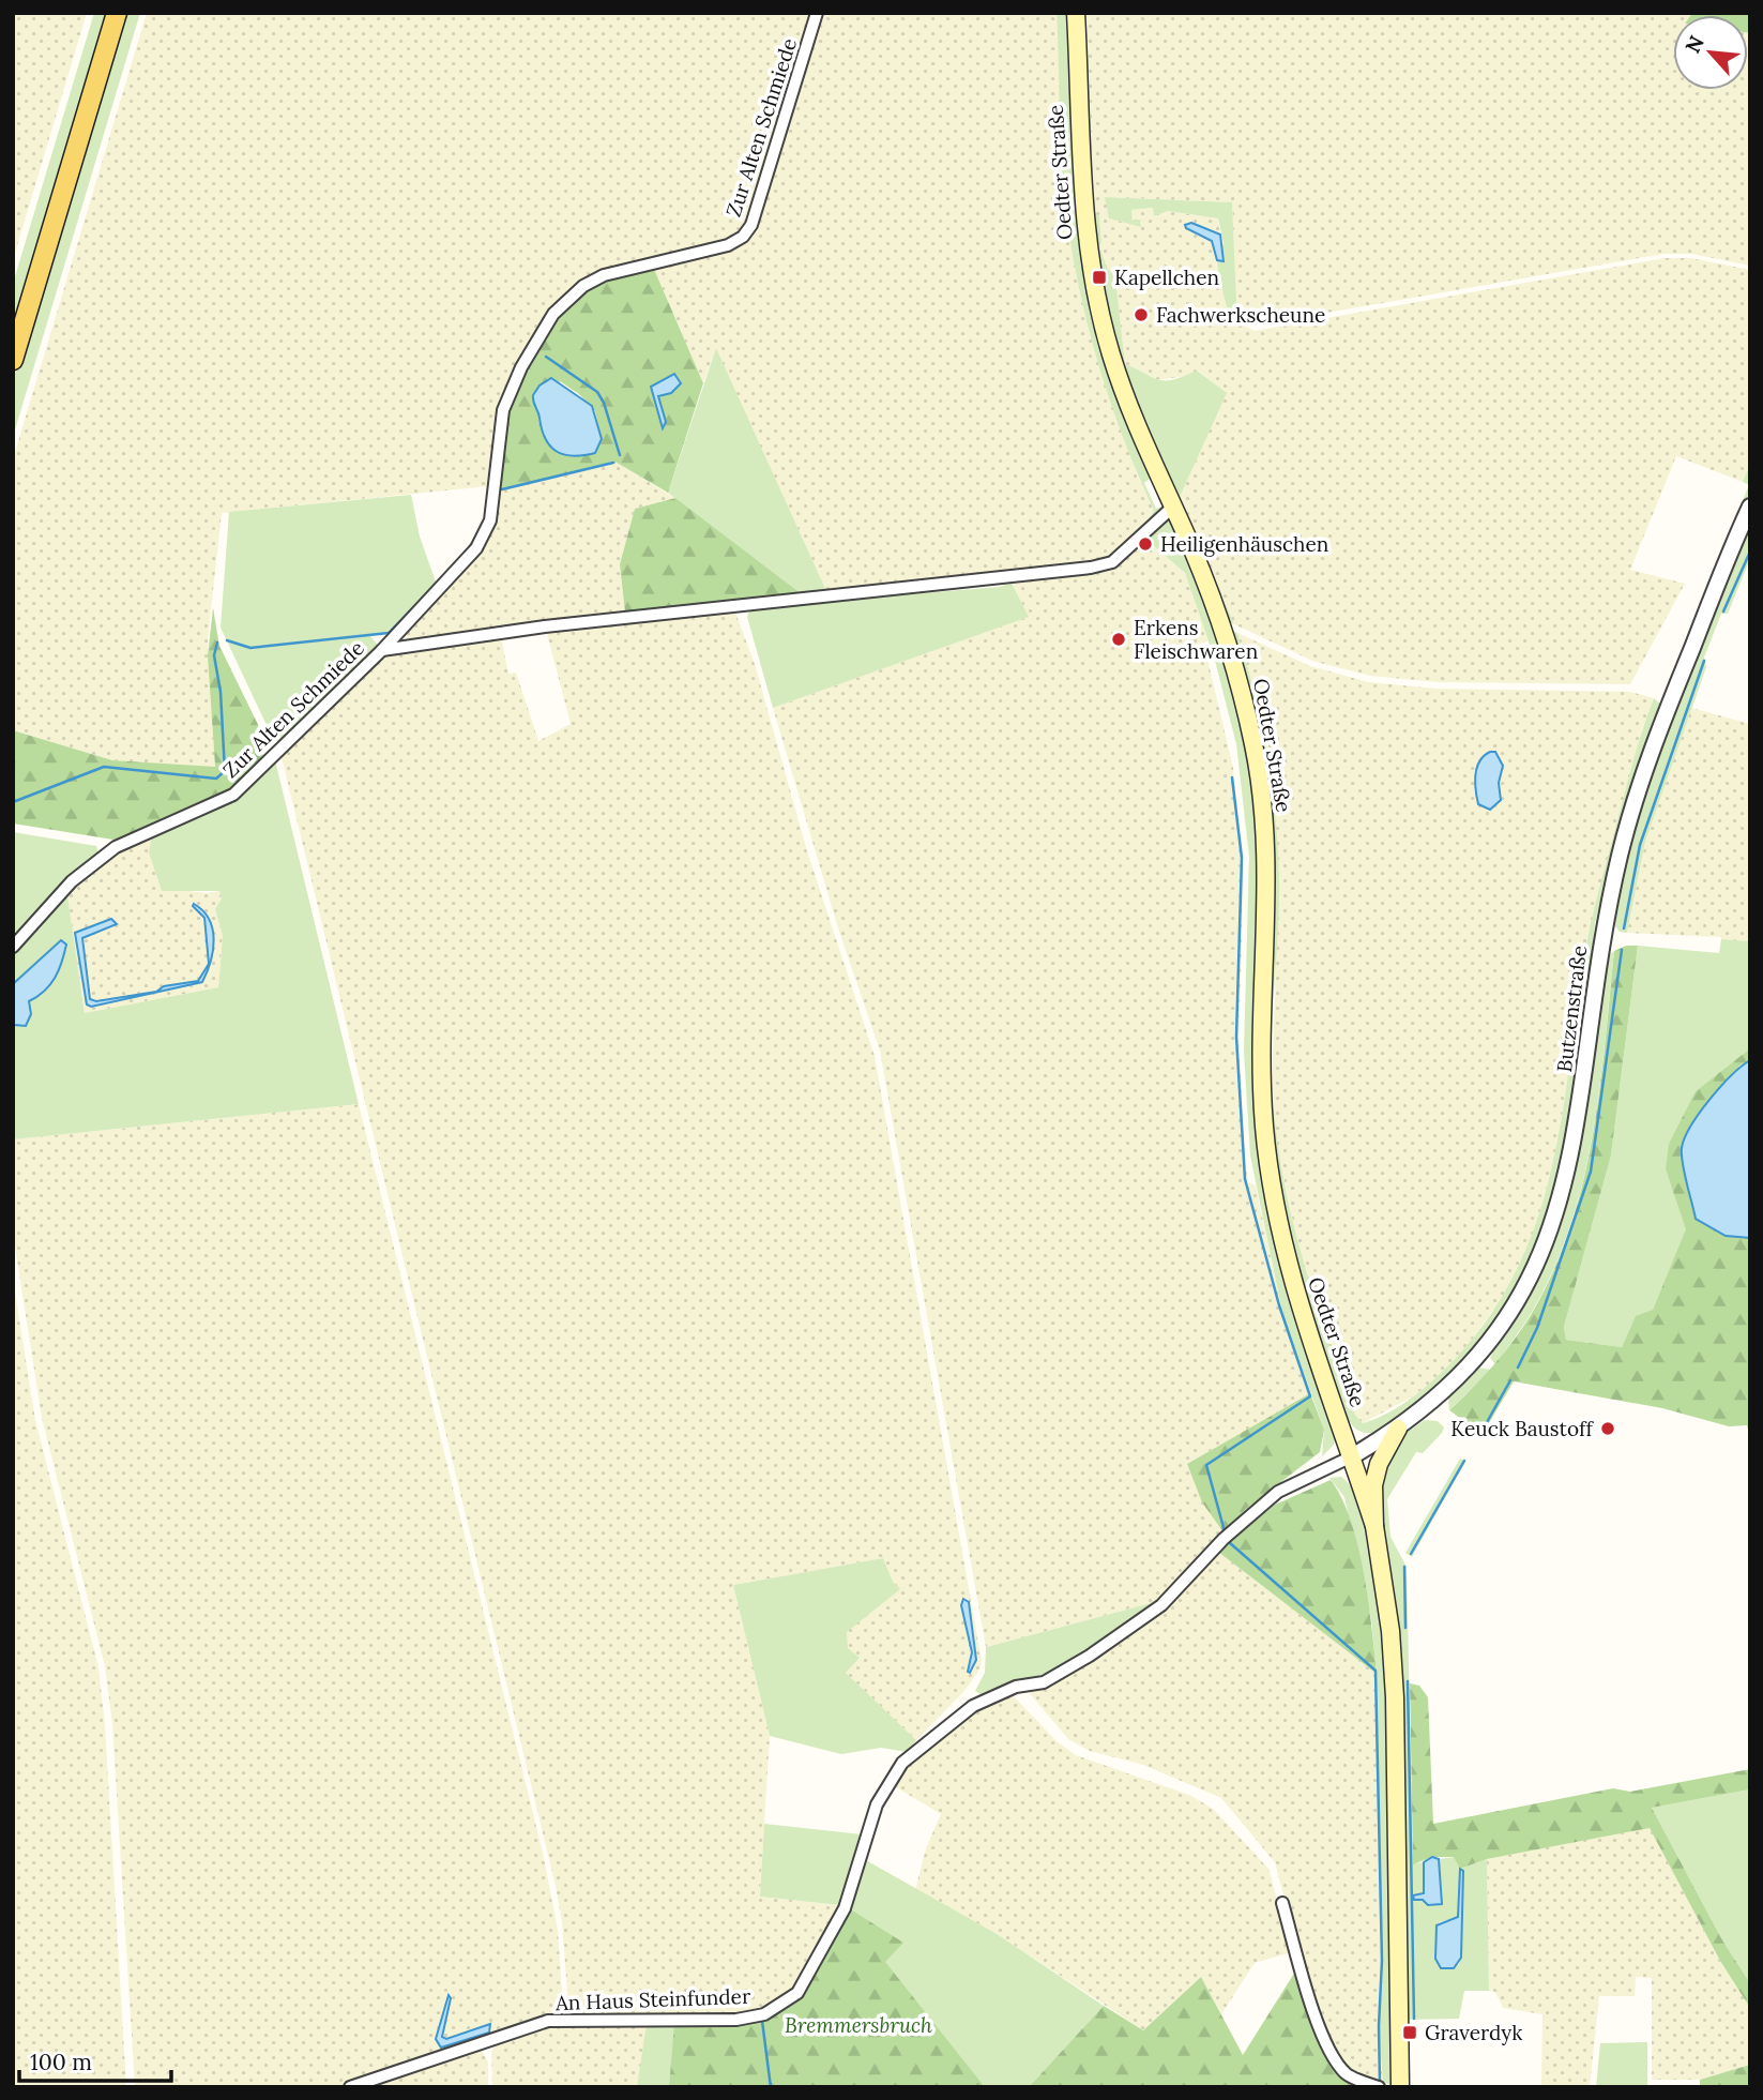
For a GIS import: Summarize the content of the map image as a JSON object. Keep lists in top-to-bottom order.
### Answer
{
  "streets": {
    "main road": ["Oedter Straße"],
    "street": ["Zur Alten Schmiede", "Butzenstraße", "An Haus Steinfunder"]
  },
  "crossings": [
    ["Zur Alten Schmiede", "Oedter Straße"],
    ["Oedter Straße", "Butzenstraße"],
    ["Oedter Straße", "An Haus Steinfunder"],
    ["Butzenstraße", "An Haus Steinfunder"]
  ],
  "parks": ["Bremmersbruch"],
  "places": {
    "transit": ["Kapellchen", "Graverdyk"],
    "other": [
      "Fachwerkscheune",
      "Heiligenhäuschen",
      "Erkens Fleischwaren",
      "Keuck Baustoff"
    ]
  },
  "scale_bar": "100 m",
  "north": "top left"
}
